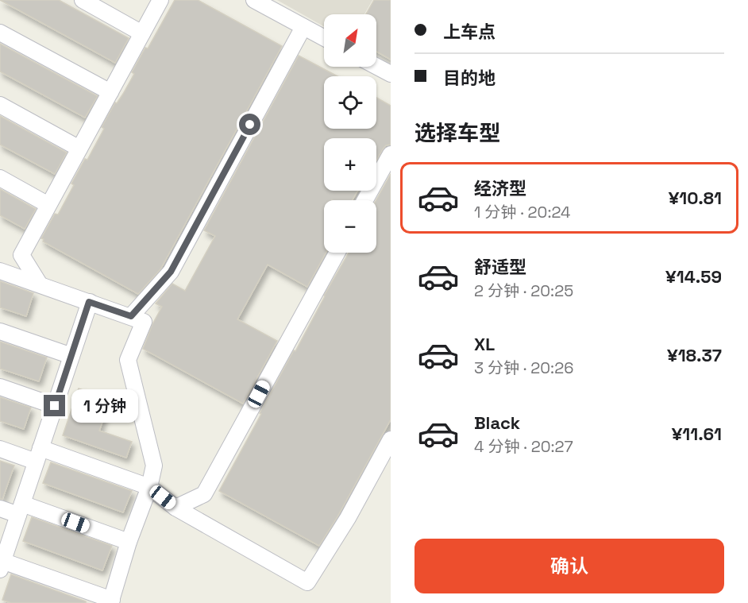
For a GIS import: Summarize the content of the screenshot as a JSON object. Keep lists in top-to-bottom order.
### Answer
{
  "north": "top right",
  "page": {
    "banner": ["上车点", "目的地"],
    "map_buttons": ["+", "−"],
    "heading": "选择车型",
    "list": [
      {
        "name": "经济型",
        "note": "1 分钟 · 20:24",
        "value": "¥10.81"
      },
      {
        "name": "舒适型",
        "note": "2 分钟 · 20:25",
        "value": "¥14.59"
      },
      {
        "name": "XL",
        "note": "3 分钟 · 20:26",
        "value": "¥18.37"
      },
      {
        "name": "Black",
        "note": "4 分钟 · 20:27",
        "value": "¥11.61"
      }
    ],
    "bubble": "1 分钟",
    "buttons": "确认"
  }
}
